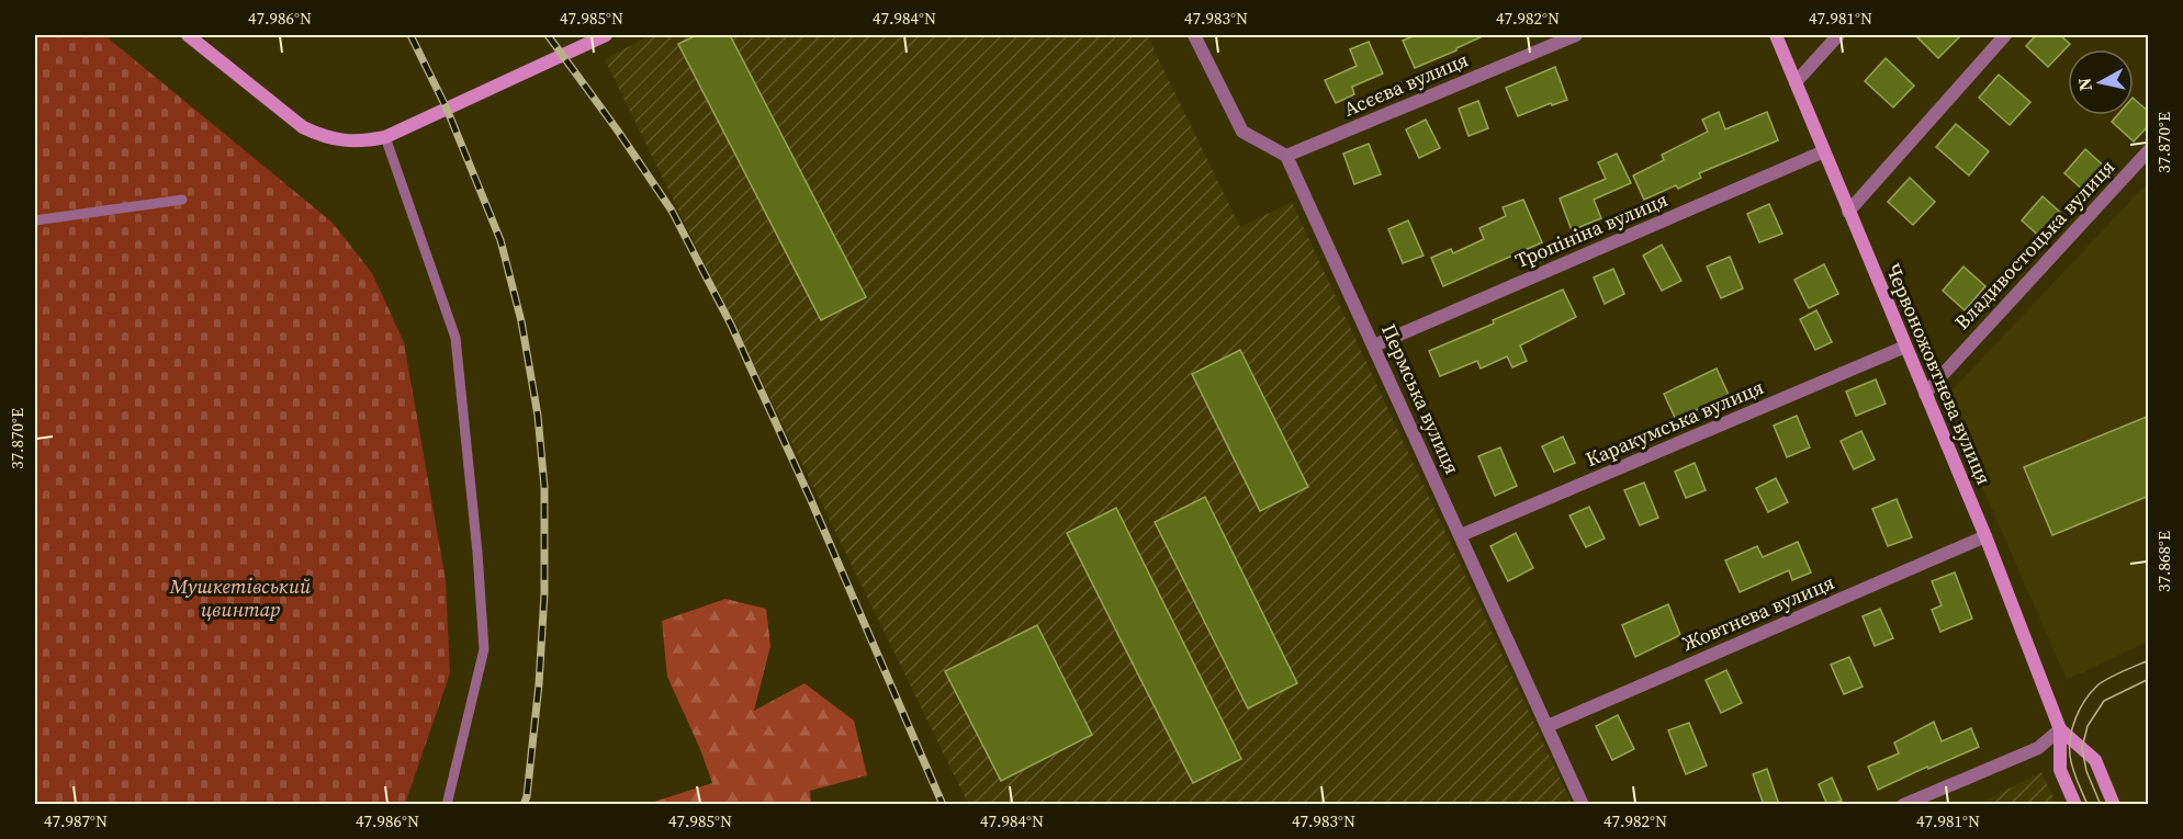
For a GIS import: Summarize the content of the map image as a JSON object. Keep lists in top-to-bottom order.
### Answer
{
  "streets": {
    "main road": ["Червоножовтнева вулиця"],
    "street": [
      "Асєєва вулиця",
      "Тропініна вулиця",
      "Владивостоцька вулиця",
      "Пермська вулиця",
      "Каракумська вулиця",
      "Жовтнева вулиця"
    ]
  },
  "crossings": [
    ["Асєєва вулиця", "Пермська вулиця"],
    ["Тропініна вулиця", "Червоножовтнева вулиця"],
    ["Тропініна вулиця", "Пермська вулиця"],
    ["Владивостоцька вулиця", "Червоножовтнева вулиця"],
    ["Червоножовтнева вулиця", "Каракумська вулиця"],
    ["Червоножовтнева вулиця", "Жовтнева вулиця"],
    ["Пермська вулиця", "Каракумська вулиця"],
    ["Пермська вулиця", "Жовтнева вулиця"]
  ],
  "parks": ["Мушкетівський цвинтар"],
  "north": "left",
  "coordinates": [
    "47.986°N",
    "47.985°N",
    "47.984°N",
    "47.983°N",
    "47.982°N",
    "47.981°N",
    "37.870°E",
    "37.868°E",
    "47.987°N"
  ]
}
